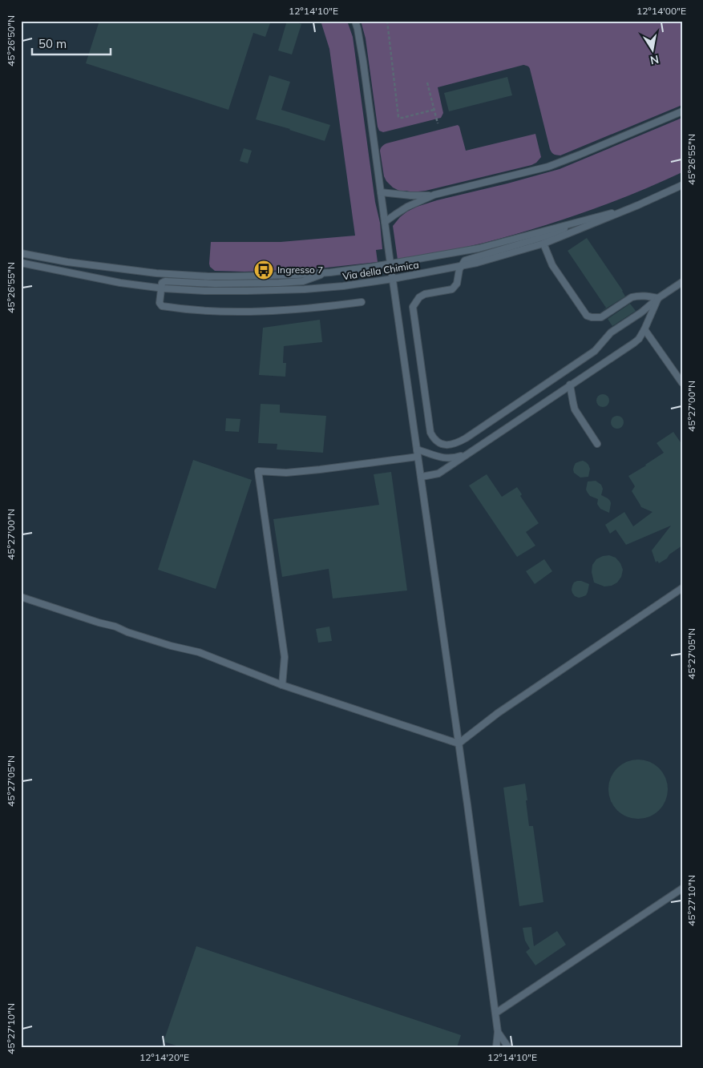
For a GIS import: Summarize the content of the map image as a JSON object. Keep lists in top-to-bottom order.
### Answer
{
  "streets": {
    "lane": ["Via della Chimica"]
  },
  "places": {
    "bus stop": ["Ingresso 7"]
  },
  "scale_bar": "50 m",
  "north": "bottom",
  "coordinates": [
    "12°14'10\"E",
    "12°14'00\"E",
    "45°26'50\"N",
    "45°26'55\"N",
    "45°27'00\"N",
    "45°27'05\"N",
    "45°27'10\"N",
    "12°14'20\"E"
  ]
}
